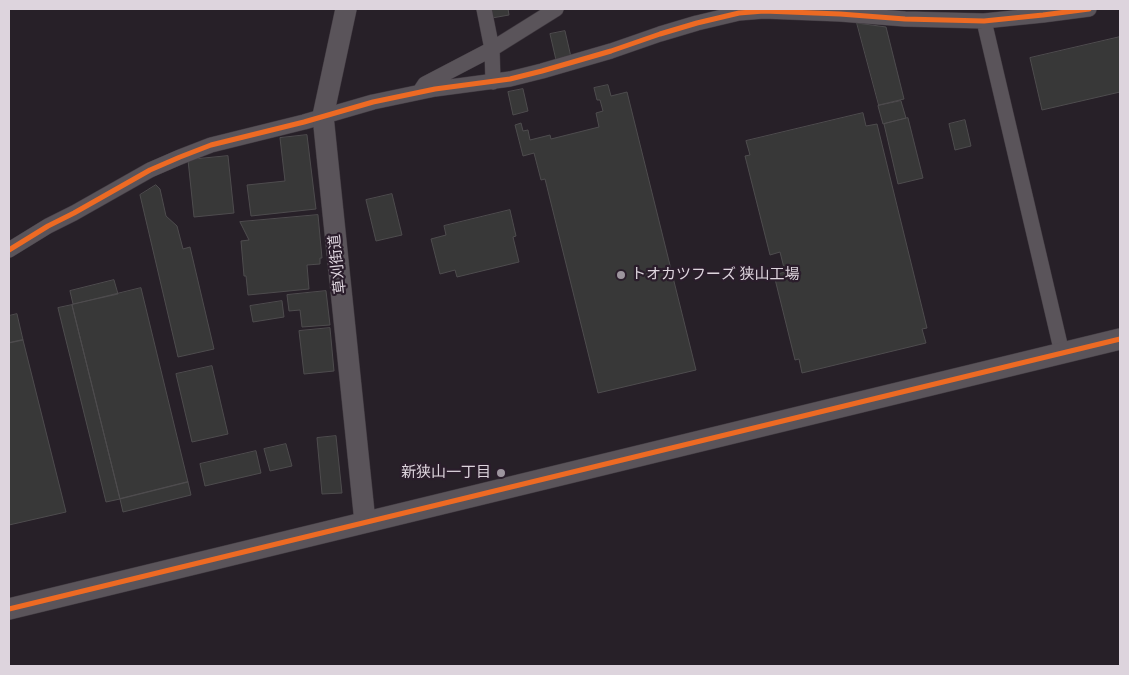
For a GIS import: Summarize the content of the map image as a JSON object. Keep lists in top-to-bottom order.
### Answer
{
  "streets": {
    "street": ["草刈街道"]
  },
  "places": ["トオカツフーズ 狭山工場", "新狭山一丁目"]
}
